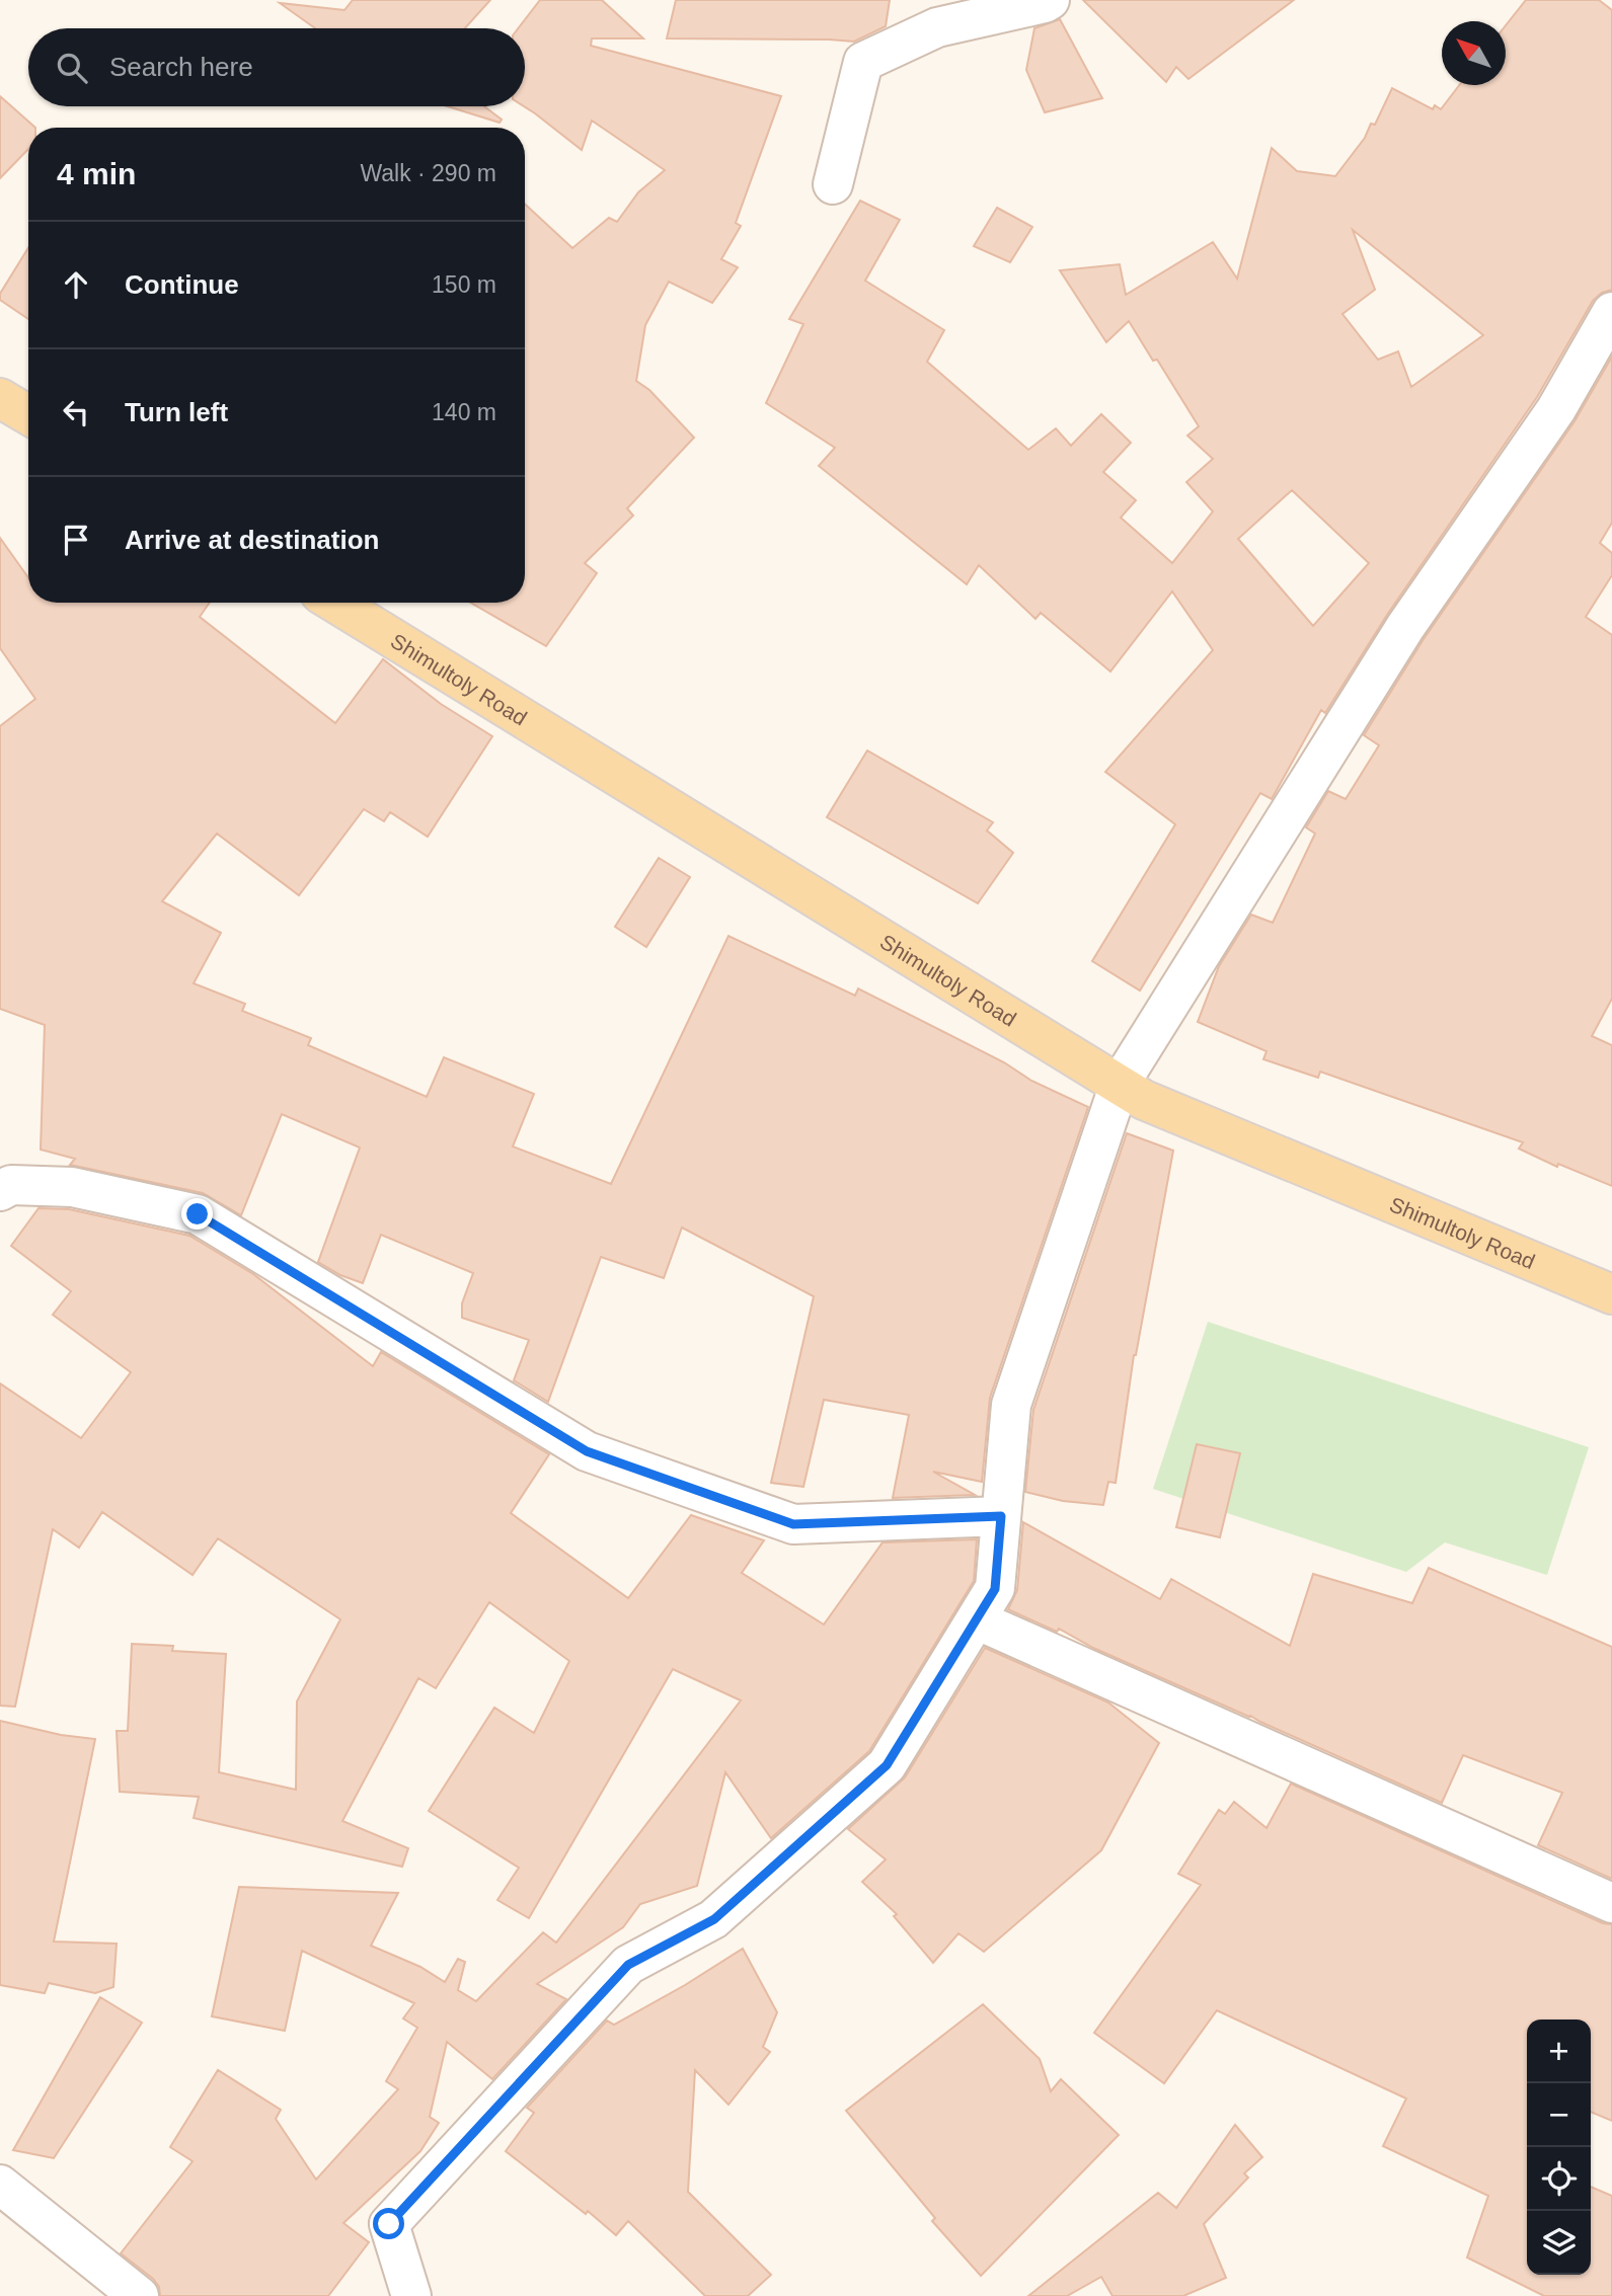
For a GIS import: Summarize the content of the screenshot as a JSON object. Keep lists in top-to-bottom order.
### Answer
{
  "streets": {
    "main road": ["Shimultoly Road"]
  },
  "north": "top left",
  "page": {
    "search": "Search here",
    "heading": ["4 min", "Walk · 290 m"],
    "list": [
      ["Continue", "150 m"],
      ["Turn left", "140 m"],
      "Arrive at destination"
    ],
    "map_buttons": ["+", "−"]
  }
}
